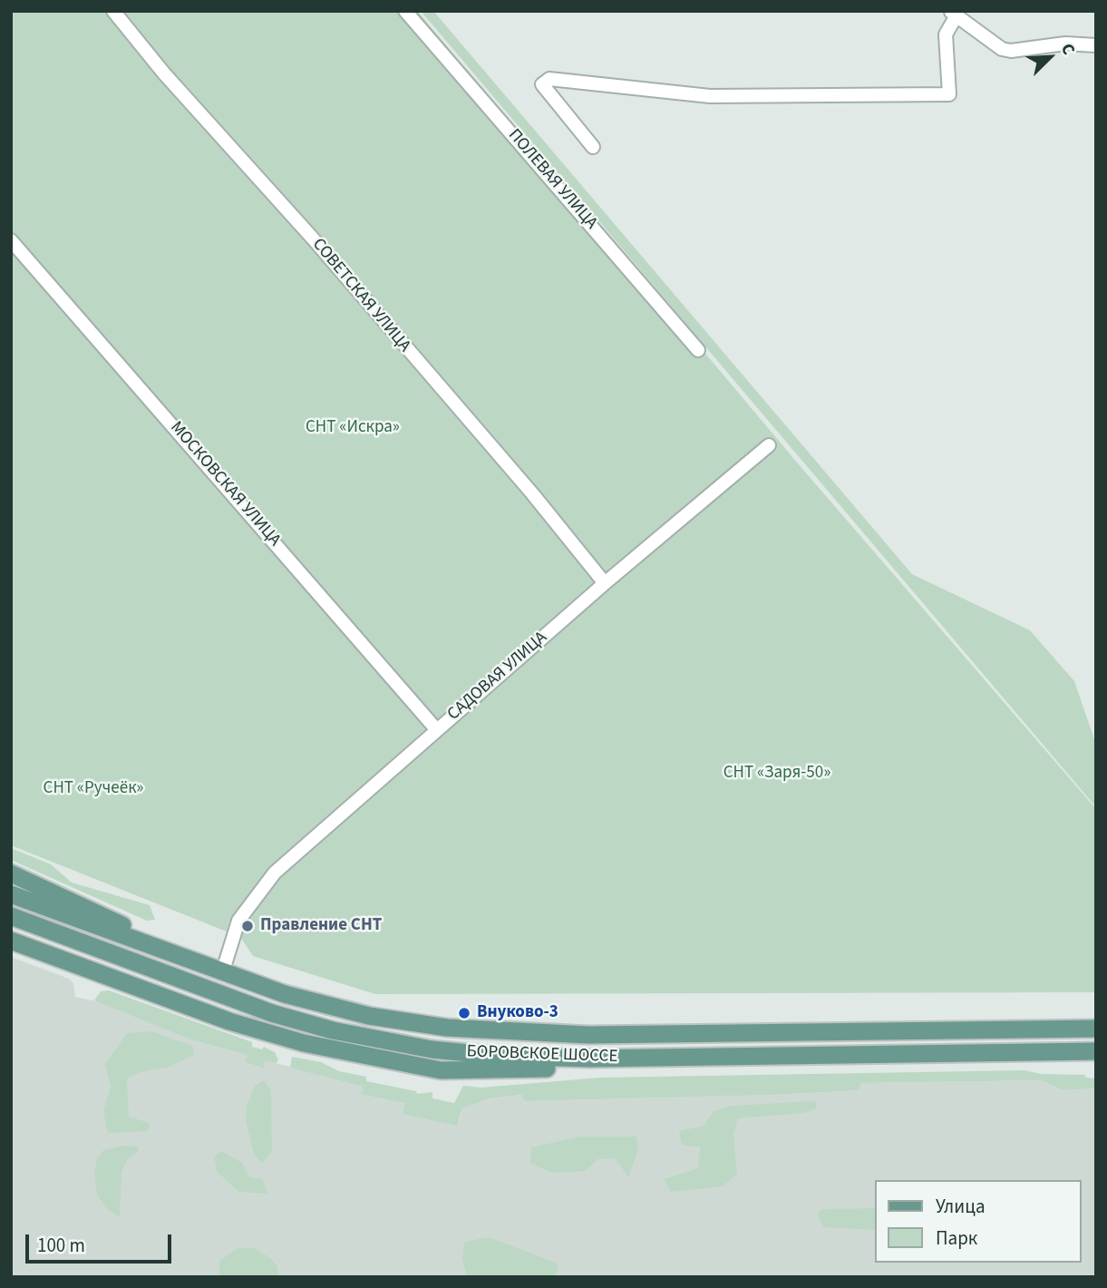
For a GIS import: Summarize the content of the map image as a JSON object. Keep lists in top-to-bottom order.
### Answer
{
  "streets": {
    "main road": ["БОРОВСКОЕ ШОССЕ"],
    "street": [
      "ПОЛЕВАЯ УЛИЦА",
      "СОВЕТСКАЯ УЛИЦА",
      "МОСКОВСКАЯ УЛИЦА",
      "САДОВАЯ УЛИЦА"
    ]
  },
  "crossings": [
    ["СОВЕТСКАЯ УЛИЦА", "САДОВАЯ УЛИЦА"],
    ["МОСКОВСКАЯ УЛИЦА", "САДОВАЯ УЛИЦА"],
    ["САДОВАЯ УЛИЦА", "БОРОВСКОЕ ШОССЕ"]
  ],
  "parks": ["СНТ «Искра»", "СНТ «Заря-50»", "СНТ «Ручеёк»"],
  "places": ["Правление СНТ", "Внуково-3"],
  "legend": ["Улица", "Парк"],
  "scale_bar": "100 m",
  "north": "top right"
}
